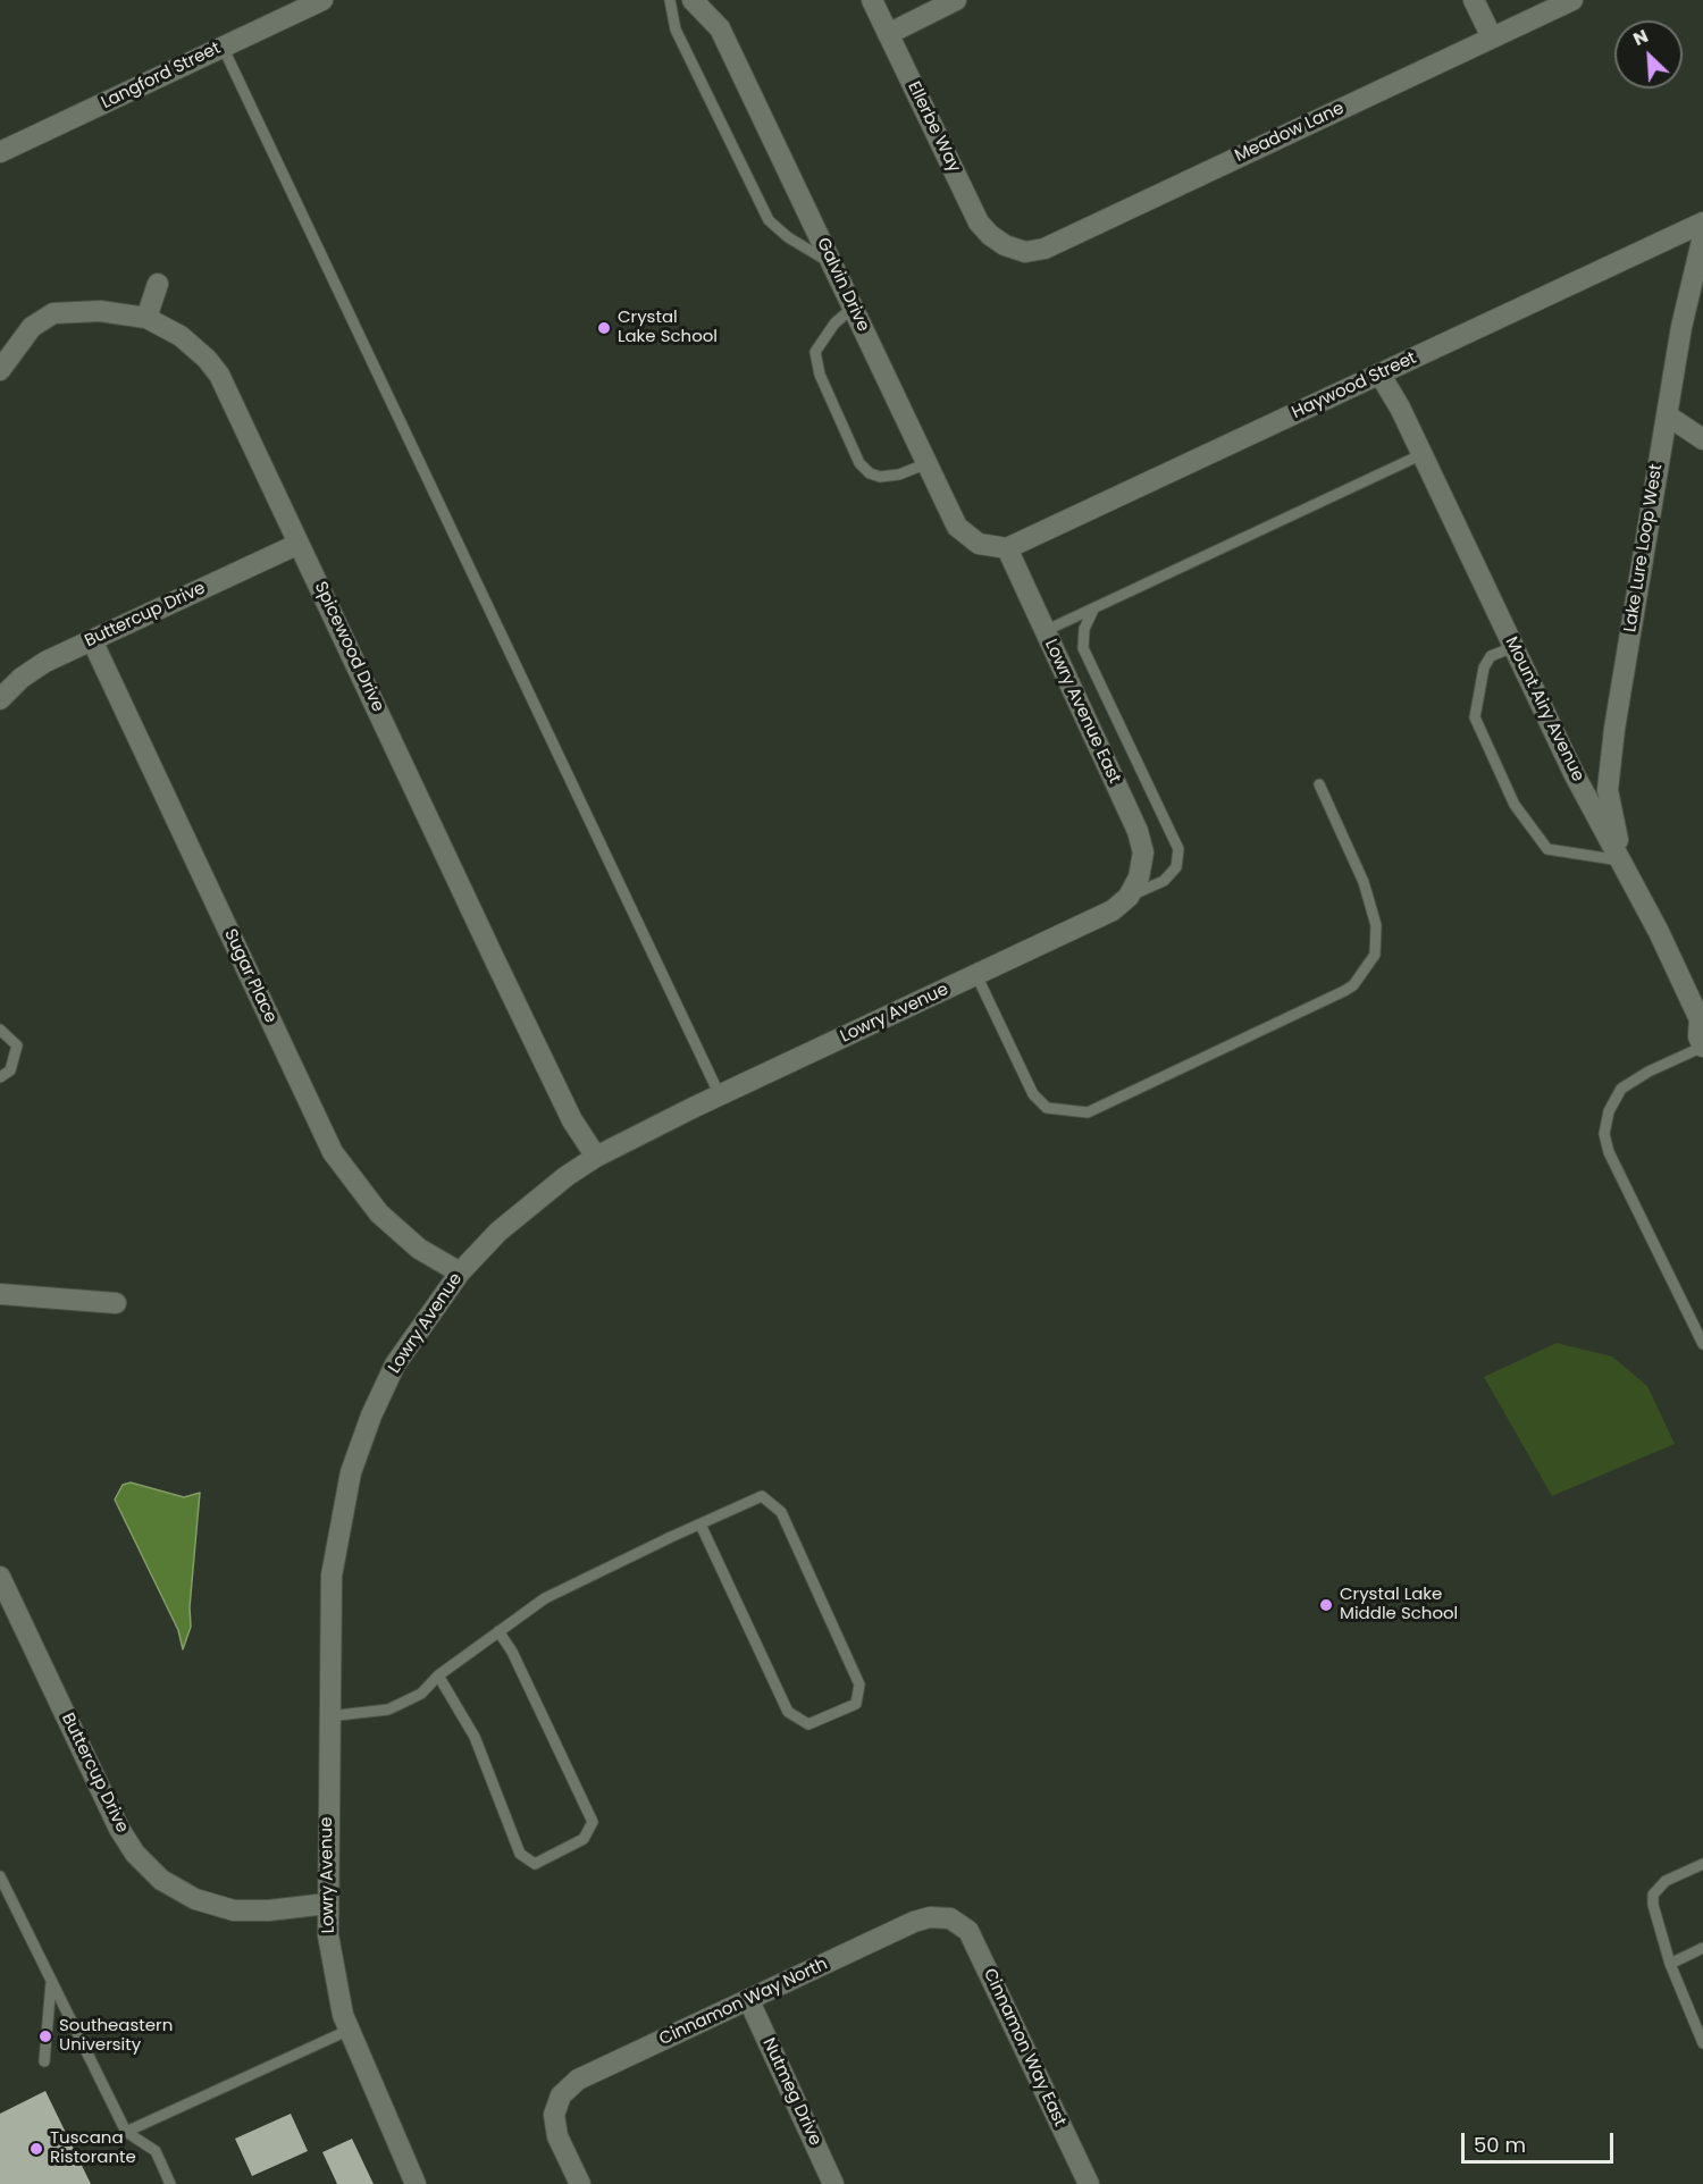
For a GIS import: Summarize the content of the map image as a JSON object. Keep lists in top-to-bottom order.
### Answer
{
  "streets": {
    "street": [
      "Langford Street",
      "Ellerbe Way",
      "Meadow Lane",
      "Galvin Drive",
      "Haywood Street",
      "Lake Lure Loop West",
      "Buttercup Drive",
      "Spicewood Drive",
      "Mount Airy Avenue",
      "Lowry Avenue East",
      "Sugar Place",
      "Lowry Avenue",
      "Cinnamon Way North",
      "Cinnamon Way East",
      "Nutmeg Drive"
    ]
  },
  "crossings": [
    ["Ellerbe Way", "Meadow Lane"],
    ["Galvin Drive", "Haywood Street"],
    ["Galvin Drive", "Lowry Avenue East"],
    ["Haywood Street", "Mount Airy Avenue"],
    ["Haywood Street", "Lowry Avenue East"],
    ["Lake Lure Loop West", "Mount Airy Avenue"],
    ["Buttercup Drive", "Spicewood Drive"],
    ["Buttercup Drive", "Sugar Place"],
    ["Buttercup Drive", "Lowry Avenue"],
    ["Spicewood Drive", "Lowry Avenue"],
    ["Lowry Avenue East", "Lowry Avenue"],
    ["Sugar Place", "Lowry Avenue"],
    ["Cinnamon Way North", "Cinnamon Way East"],
    ["Cinnamon Way North", "Nutmeg Drive"]
  ],
  "places": [
    "Crystal Lake School",
    "Crystal Lake Middle School",
    "Southeastern University",
    "Tuscana Ristorante"
  ],
  "scale_bar": "50 m",
  "north": "top left"
}
